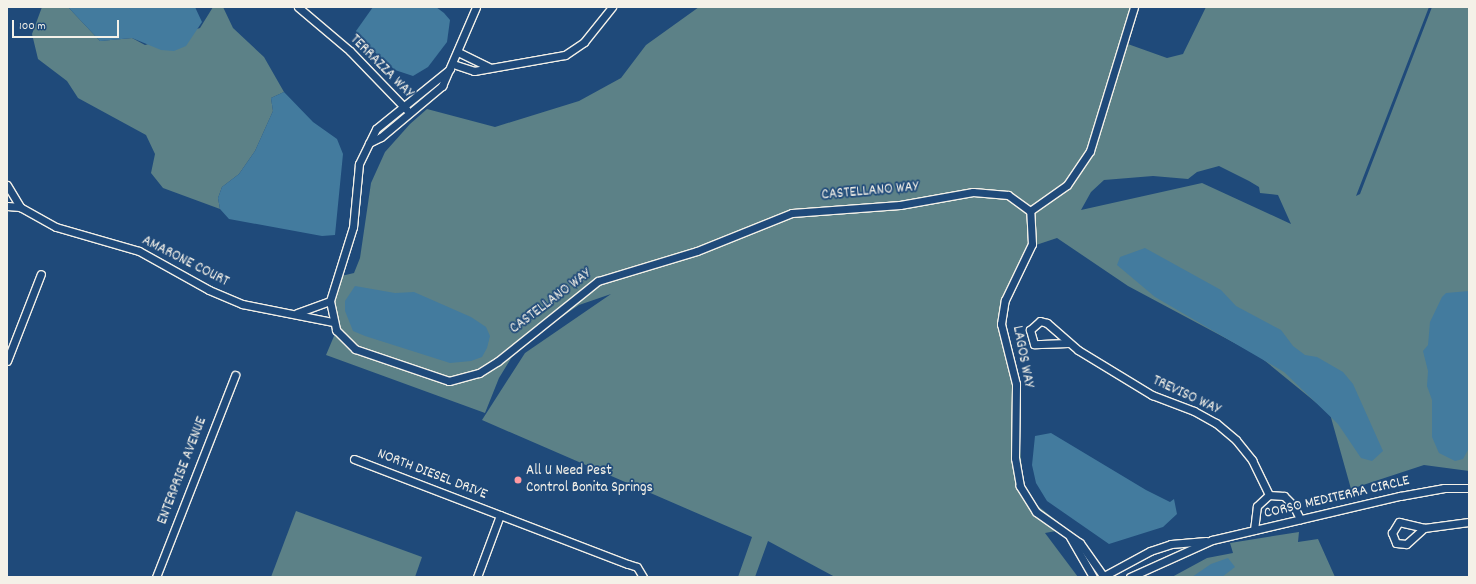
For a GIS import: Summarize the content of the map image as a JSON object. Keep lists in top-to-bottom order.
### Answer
{
  "streets": {
    "street": [
      "TERRAZZA WAY",
      "CASTELLANO WAY",
      "AMARONE COURT",
      "LAGOS WAY",
      "TREVISO WAY",
      "ENTERPRISE AVENUE",
      "NORTH DIESEL DRIVE",
      "CORSO MEDITERRA CIRCLE"
    ]
  },
  "crossings": [
    ["TERRAZZA WAY", "CASTELLANO WAY"],
    ["CASTELLANO WAY", "LAGOS WAY"],
    ["LAGOS WAY", "CORSO MEDITERRA CIRCLE"]
  ],
  "places": ["All U Need Pest Control Bonita Springs"],
  "scale_bar": "100 m"
}
